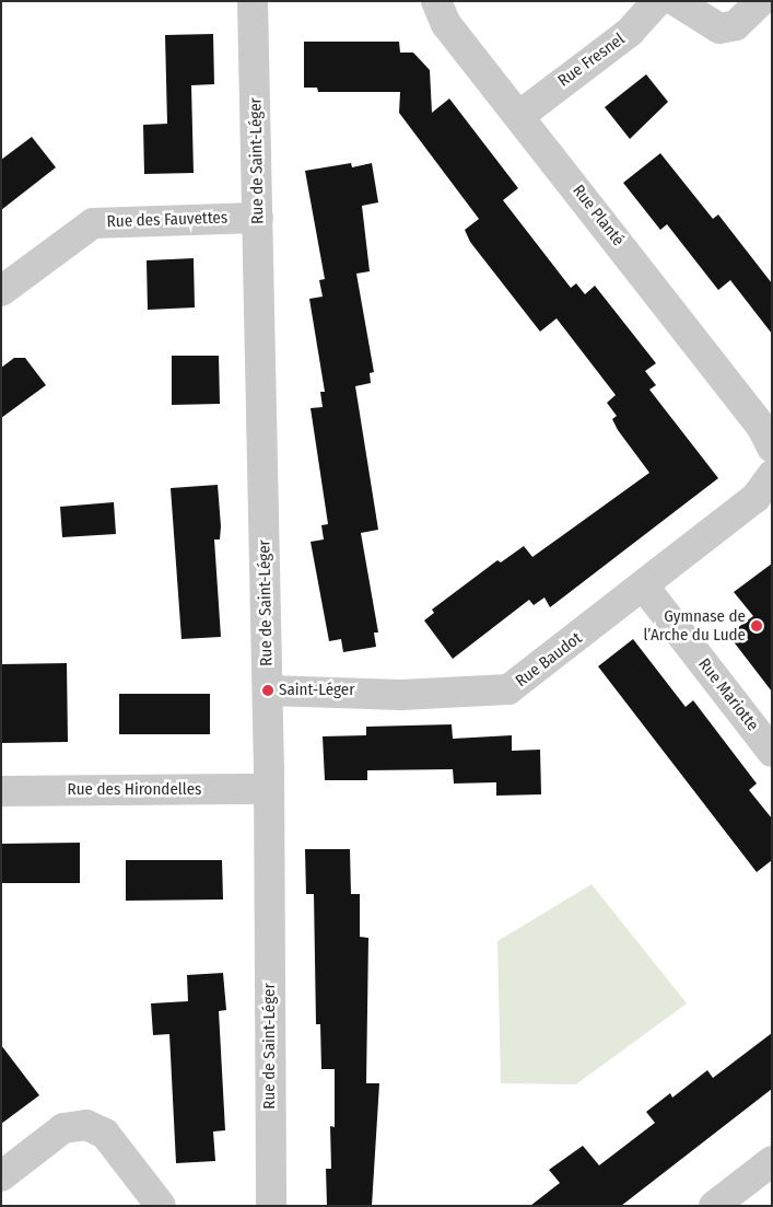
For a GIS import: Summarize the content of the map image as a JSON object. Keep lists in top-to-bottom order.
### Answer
{
  "streets": {
    "street": [
      "Rue Fresnel",
      "Rue de Saint-Léger",
      "Rue Planté",
      "Rue des Fauvettes",
      "Rue Baudot",
      "Rue Mariotte",
      "Rue des Hirondelles"
    ]
  },
  "crossings": [
    ["Rue Fresnel", "Rue Planté"],
    ["Rue de Saint-Léger", "Rue des Fauvettes"],
    ["Rue de Saint-Léger", "Rue Baudot"],
    ["Rue de Saint-Léger", "Rue des Hirondelles"],
    ["Rue Baudot", "Rue Mariotte"]
  ],
  "places": ["Gymnase de l’Arche du Lude", "Saint-Léger"]
}
